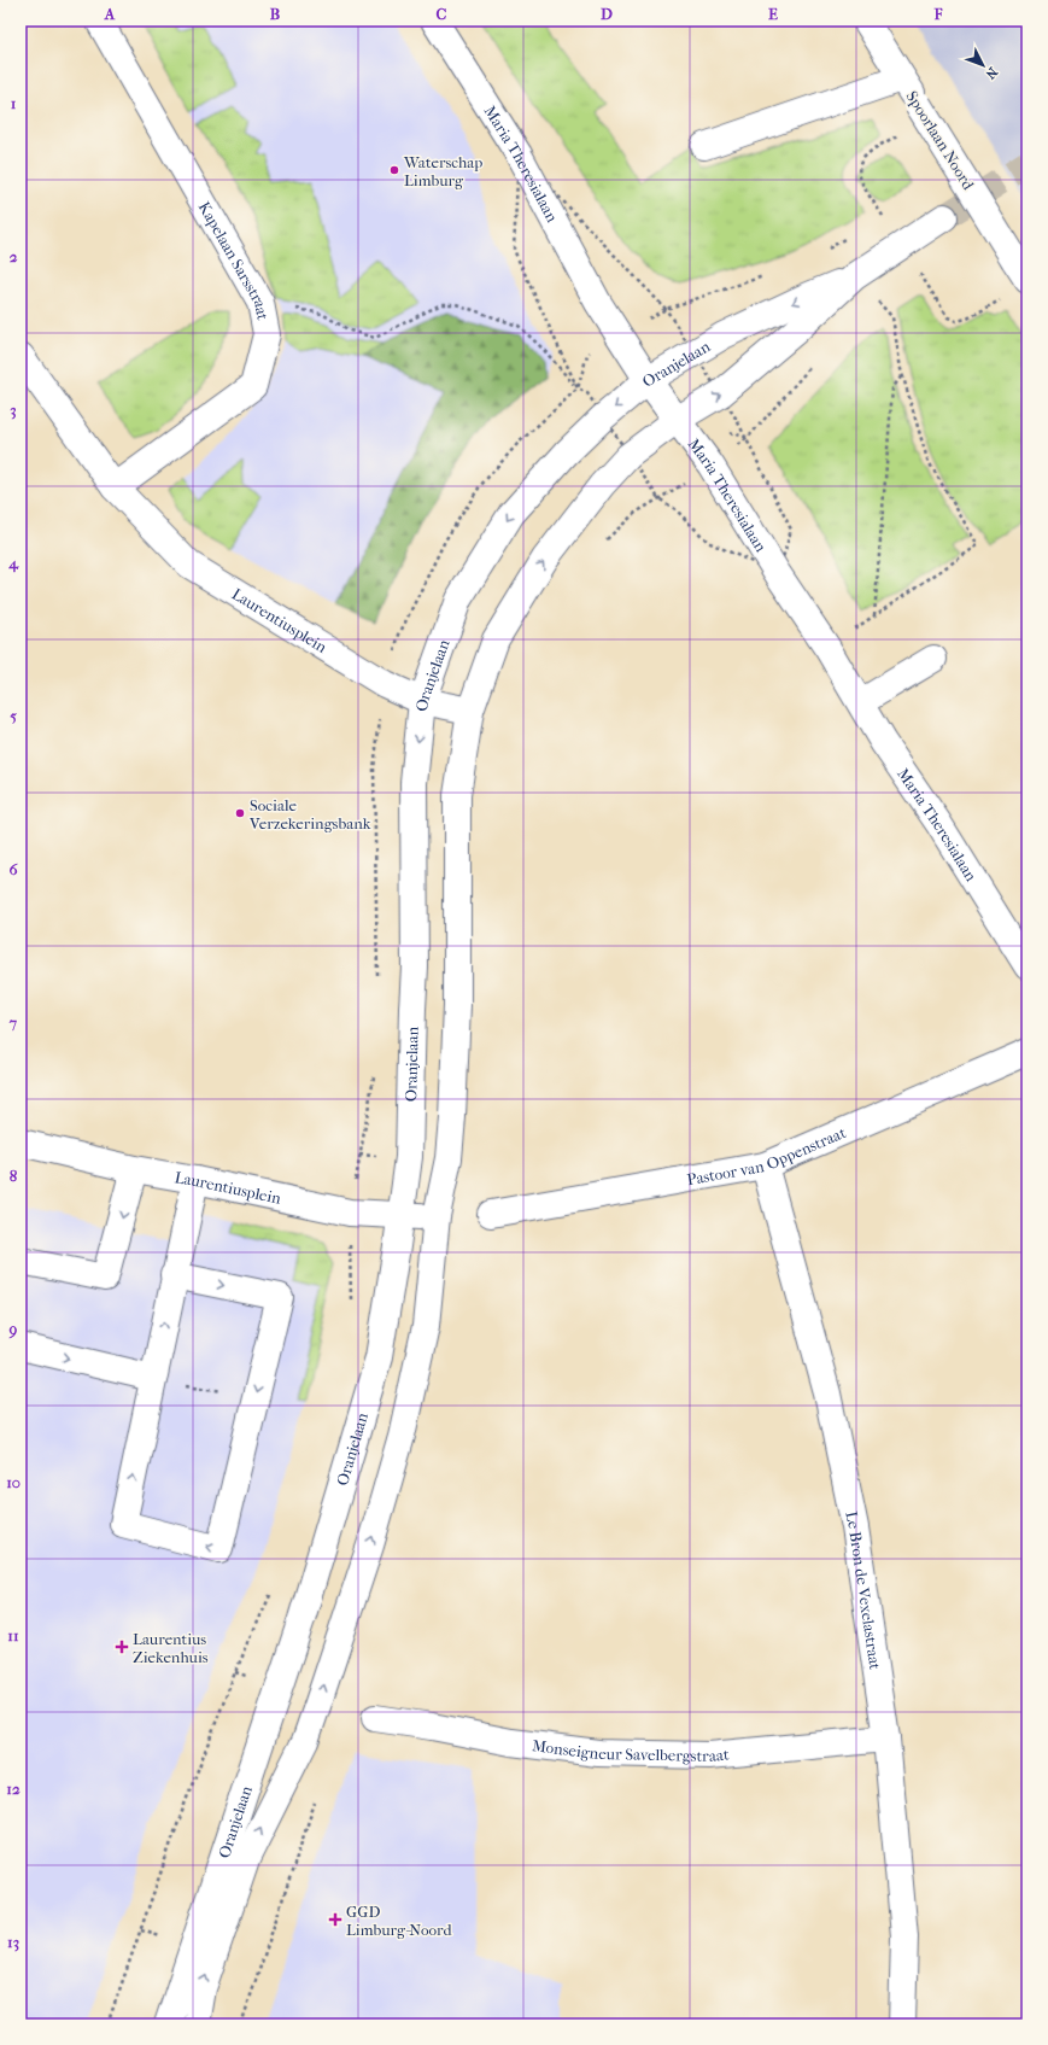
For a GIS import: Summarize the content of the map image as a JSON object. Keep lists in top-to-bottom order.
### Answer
{
  "streets": {
    "street": [
      "Spoorlaan Noord",
      "Maria Theresialaan",
      "Kapelaan Sarsstraat",
      "Oranjelaan",
      "Laurentiusplein",
      "Pastoor van Oppenstraat",
      "Le Bron de Vexelastraat",
      "Monseigneur Savelbergstraat"
    ]
  },
  "crossings": [
    ["Maria Theresialaan", "Oranjelaan"],
    ["Kapelaan Sarsstraat", "Laurentiusplein"],
    ["Oranjelaan", "Laurentiusplein"],
    ["Pastoor van Oppenstraat", "Le Bron de Vexelastraat"],
    ["Le Bron de Vexelastraat", "Monseigneur Savelbergstraat"]
  ],
  "places": {
    "other": ["Waterschap Limburg", "Sociale Verzekeringsbank"],
    "health": ["Laurentius Ziekenhuis", "GGD Limburg-Noord"]
  },
  "north": "bottom right",
  "grid": {
    "columns": [
      "A",
      "B",
      "C",
      "D",
      "E",
      "F"
    ],
    "rows": [
      "1",
      "2",
      "3",
      "4",
      "5",
      "6",
      "7",
      "8",
      "9",
      "10",
      "11",
      "12",
      "13"
    ]
  }
}
